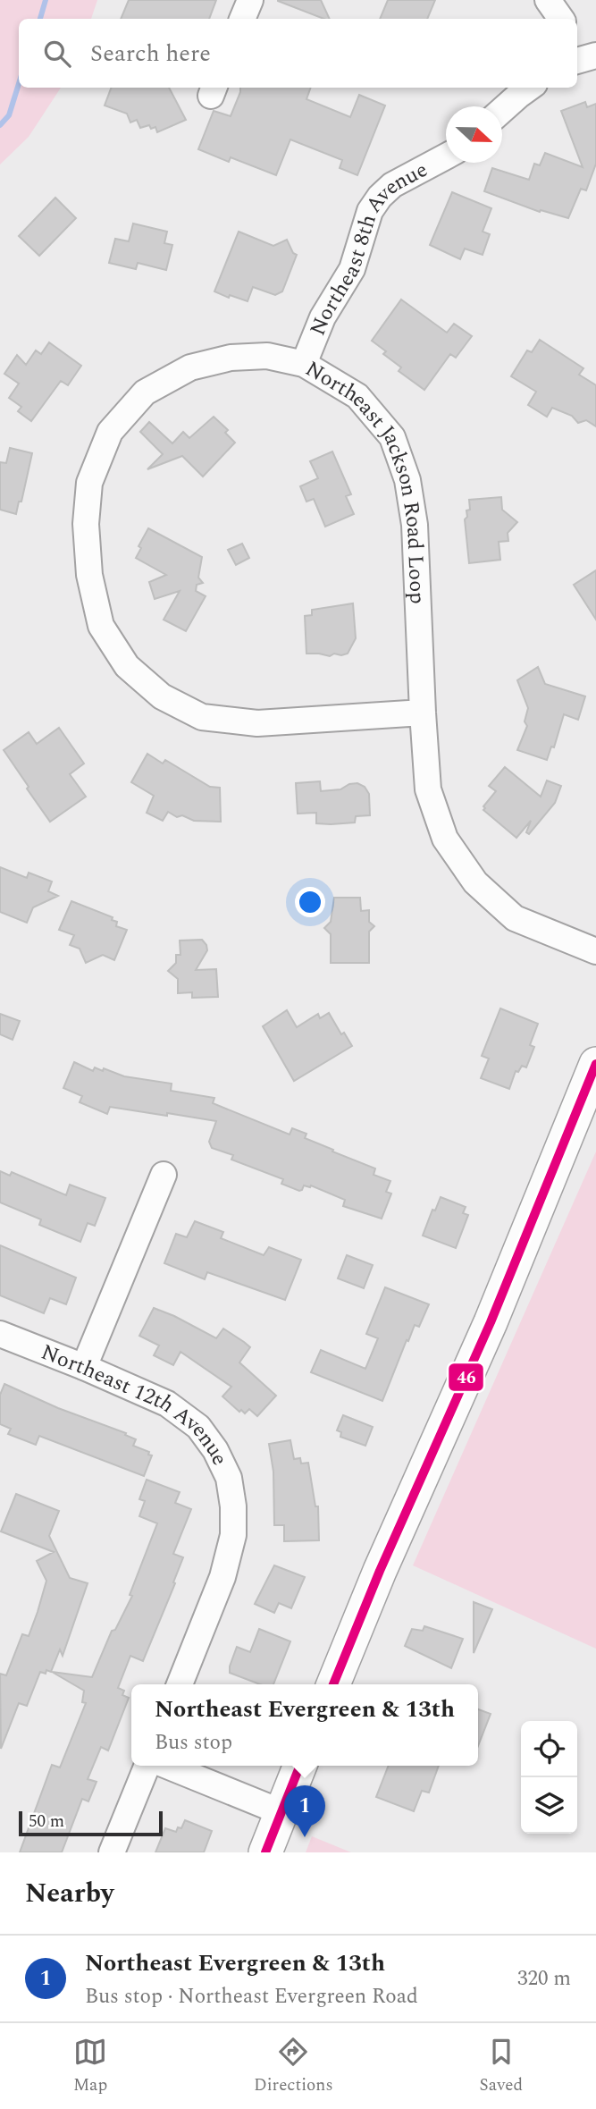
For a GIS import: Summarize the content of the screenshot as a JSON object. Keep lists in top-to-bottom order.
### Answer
{
  "streets": {
    "street": ["Northeast 8th Avenue", "Northeast Jackson Road Loop", "Northeast 12th Avenue"]
  },
  "crossings": [
    ["Northeast 8th Avenue", "Northeast Jackson Road Loop"]
  ],
  "lines": ["transit line 46"],
  "scale_bar": "50 m",
  "north": "right",
  "page": {
    "search": "Search here",
    "popup": ["Northeast Evergreen & 13th", "Bus stop"],
    "pins": "1",
    "scale": "50 m",
    "heading": "Nearby",
    "list": [
      {
        "mark": "1",
        "name": "Northeast Evergreen & 13th",
        "note": "Bus stop · Northeast Evergreen Road",
        "value": "320 m"
      }
    ],
    "nav": ["Map", "Directions", "Saved"]
  }
}
